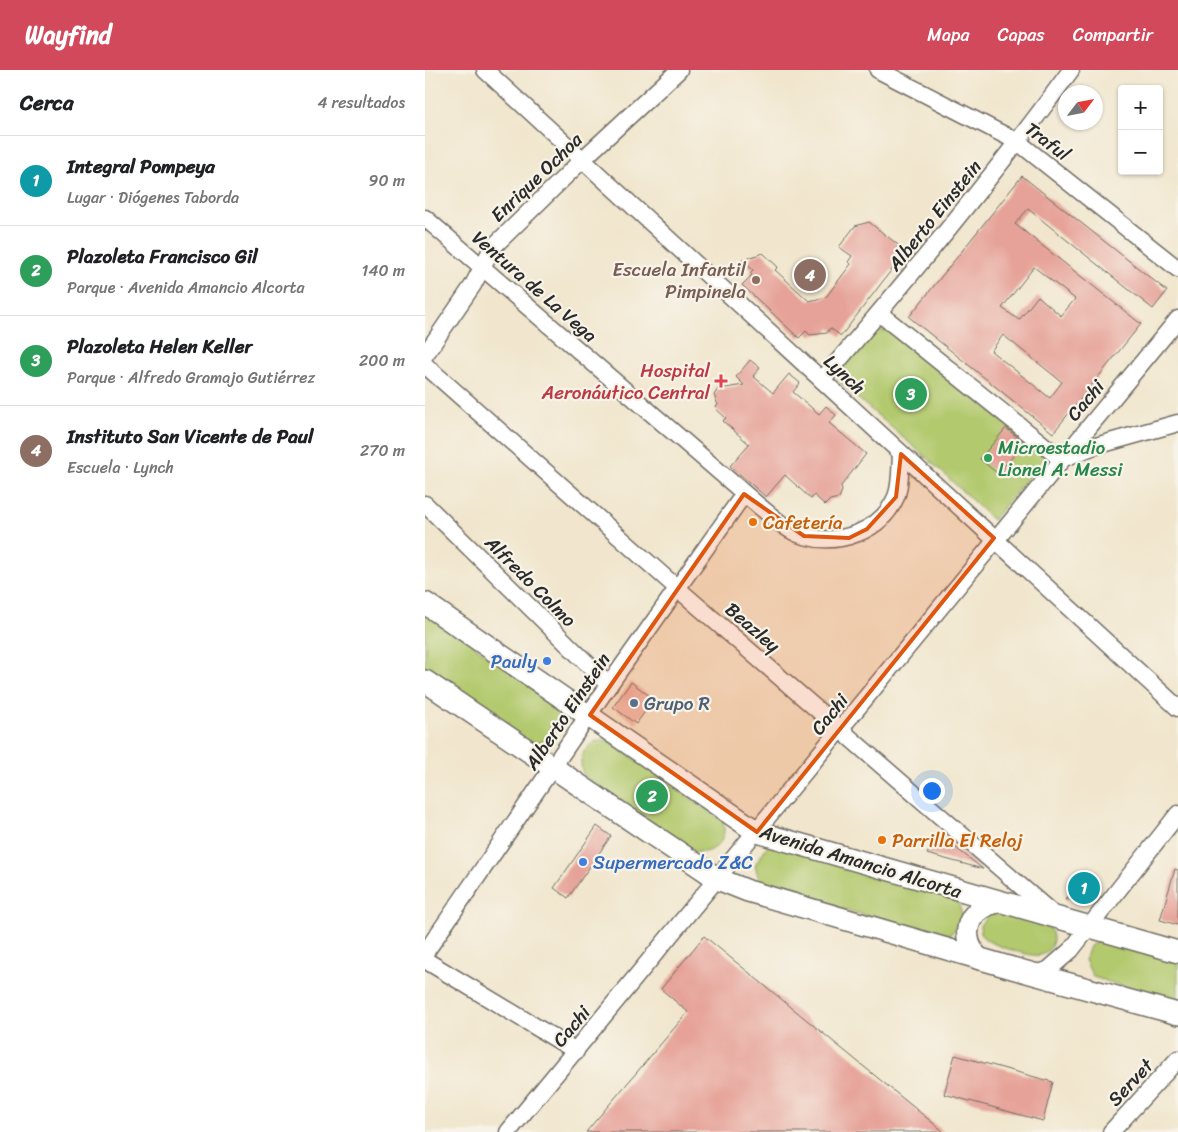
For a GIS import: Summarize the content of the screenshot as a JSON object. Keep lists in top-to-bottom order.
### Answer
{
  "streets": {
    "main road": ["Avenida Amancio Alcorta"],
    "street": [
      "Traful",
      "Enrique Ochoa",
      "Alberto Einstein",
      "Ventura de La Vega",
      "Lynch",
      "Cachi",
      "Alfredo Colmo",
      "Beazley",
      "Servet"
    ]
  },
  "crossings": [
    ["Traful", "Alberto Einstein"],
    ["Enrique Ochoa", "Ventura de La Vega"],
    ["Enrique Ochoa", "Lynch"],
    ["Alberto Einstein", "Ventura de La Vega"],
    ["Alberto Einstein", "Lynch"],
    ["Alberto Einstein", "Alfredo Colmo"],
    ["Alberto Einstein", "Beazley"],
    ["Alberto Einstein", "Avenida Amancio Alcorta"],
    ["Ventura de La Vega", "Lynch"],
    ["Lynch", "Cachi"],
    ["Cachi", "Beazley"],
    ["Cachi", "Avenida Amancio Alcorta"],
    ["Beazley", "Avenida Amancio Alcorta"]
  ],
  "places": {
    "other": [
      "Escuela Infantil Pimpinela",
      "Microestadio Lionel A. Messi",
      "Cafetería",
      "Pauly",
      "Grupo R",
      "Parrilla El Reloj",
      "Supermercado Z&C"
    ],
    "health": ["Hospital Aeronáutico Central"]
  },
  "north": "top right",
  "page": {
    "header": "Wayfind",
    "nav": ["Mapa", "Capas", "Compartir"],
    "heading": ["Cerca", "4 resultados"],
    "map_buttons": ["+", "−"],
    "list": [
      {
        "mark": "1",
        "name": "Integral Pompeya",
        "note": "Lugar · Diógenes Taborda",
        "value": "90 m"
      },
      {
        "mark": "2",
        "name": "Plazoleta Francisco Gil",
        "note": "Parque · Avenida Amancio Alcorta",
        "value": "140 m"
      },
      {
        "mark": "3",
        "name": "Plazoleta Helen Keller",
        "note": "Parque · Alfredo Gramajo Gutiérrez",
        "value": "200 m"
      },
      {
        "mark": "4",
        "name": "Instituto San Vicente de Paul",
        "note": "Escuela · Lynch",
        "value": "270 m"
      }
    ],
    "pins": [
      "4",
      "3",
      "2",
      "1"
    ]
  }
}
